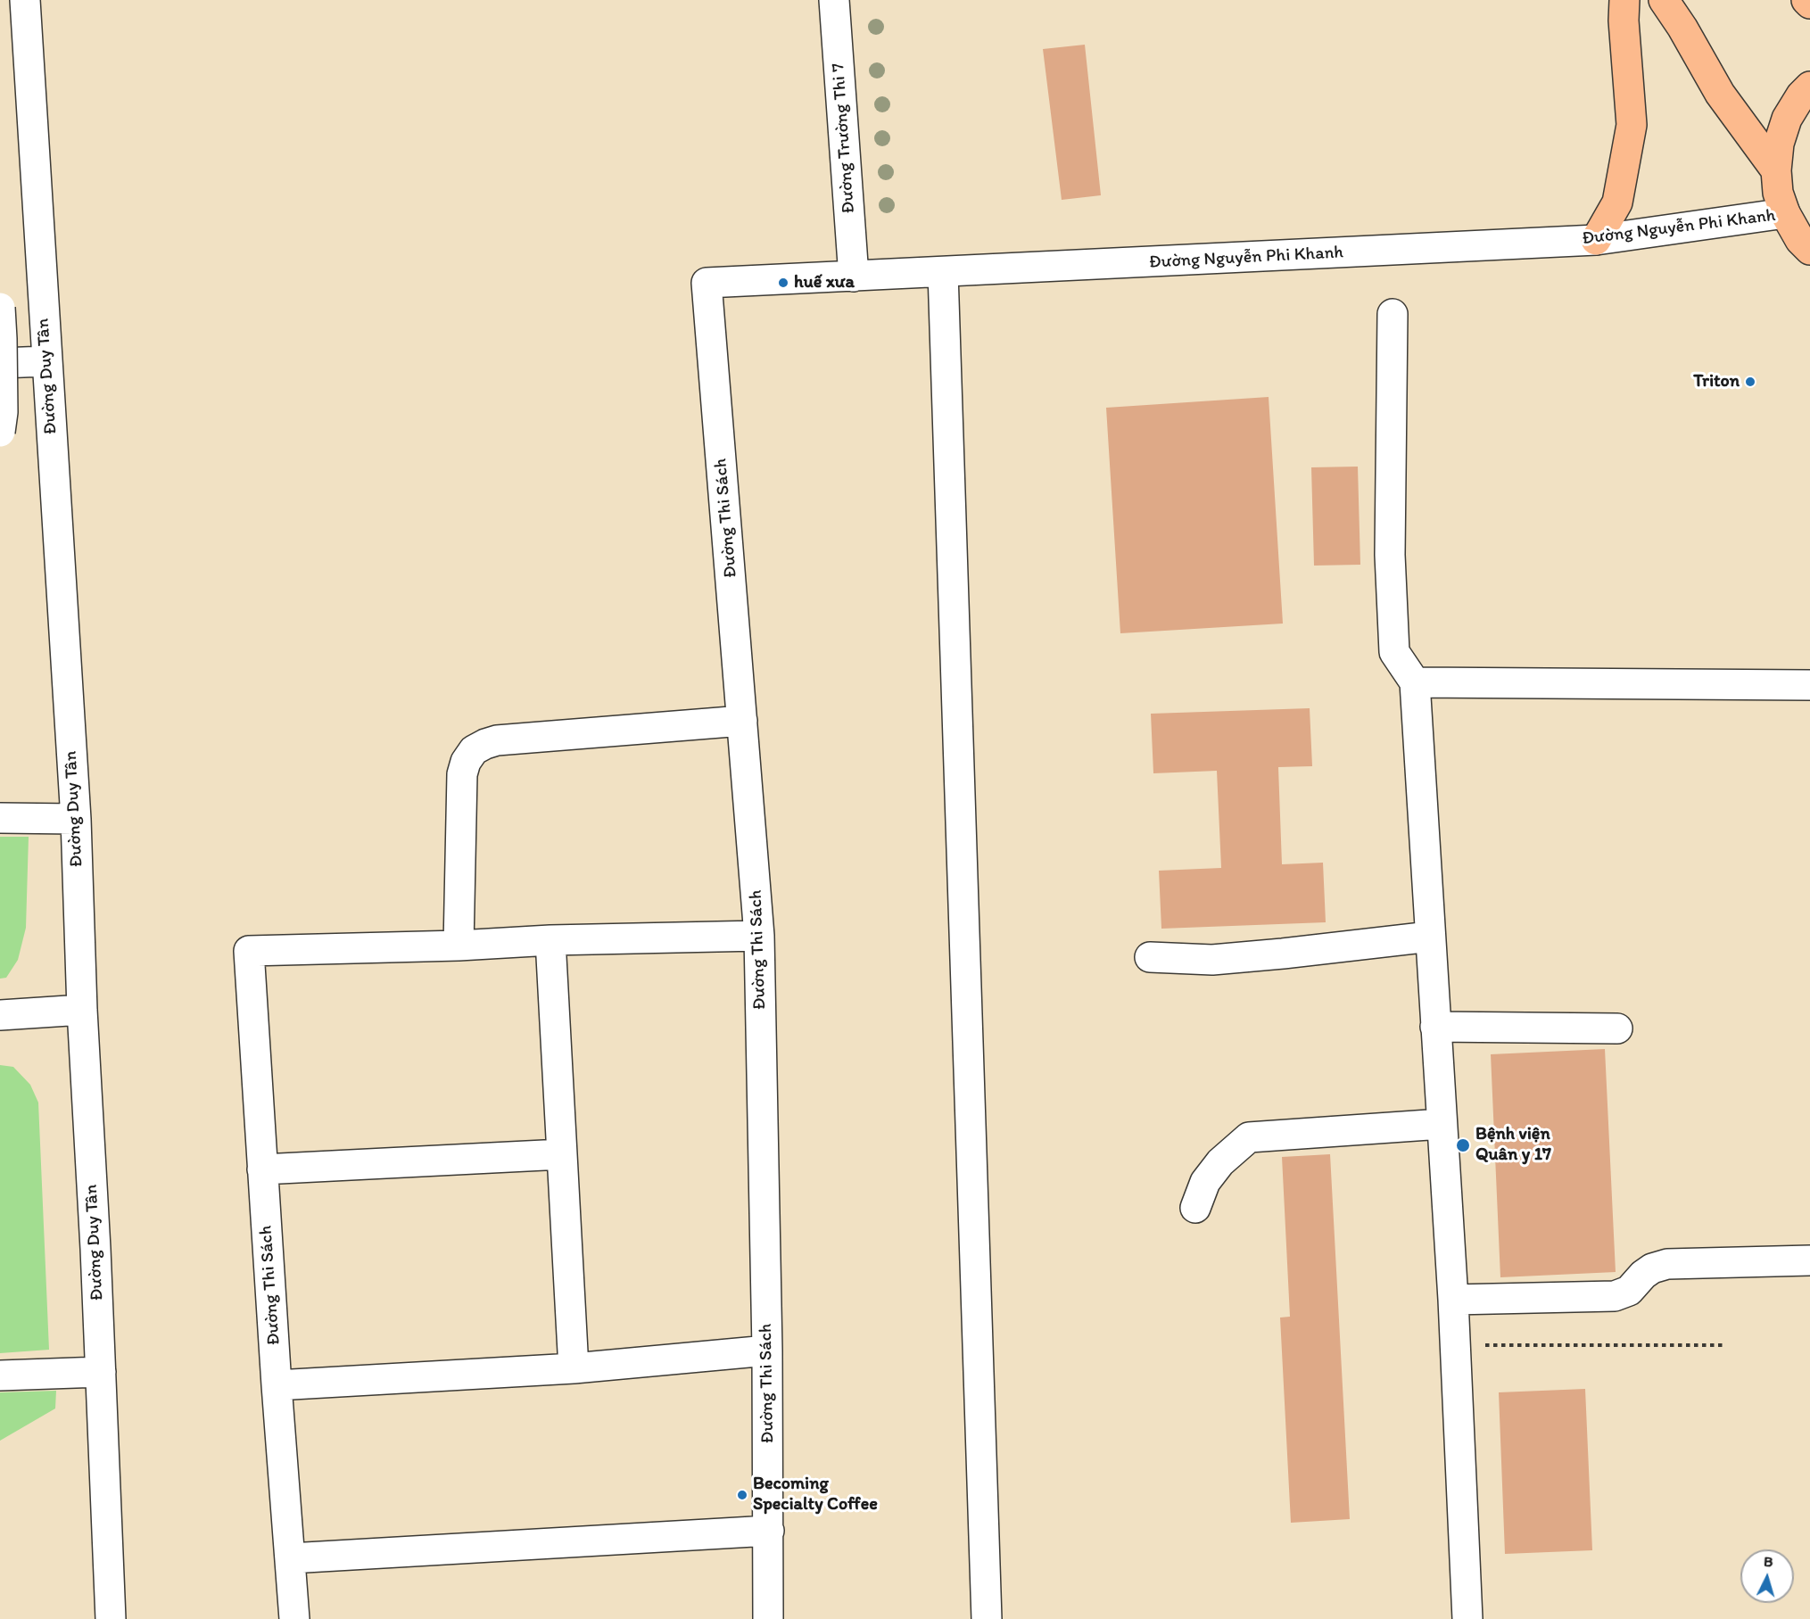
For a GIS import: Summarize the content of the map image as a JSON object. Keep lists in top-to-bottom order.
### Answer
{
  "streets": {
    "street": [
      "Đường Trường Thi 7",
      "Đường Nguyễn Phi Khanh",
      "Đường Duy Tân",
      "Đường Thi Sách"
    ]
  },
  "crossings": [
    ["Đường Trường Thi 7", "Đường Nguyễn Phi Khanh"],
    ["Đường Nguyễn Phi Khanh", "Đường Thi Sách"]
  ],
  "places": [
    "huế xưa",
    "Triton",
    "Bệnh viện Quân y 17",
    "Becoming Specialty Coffee"
  ],
  "north": "top"
}
